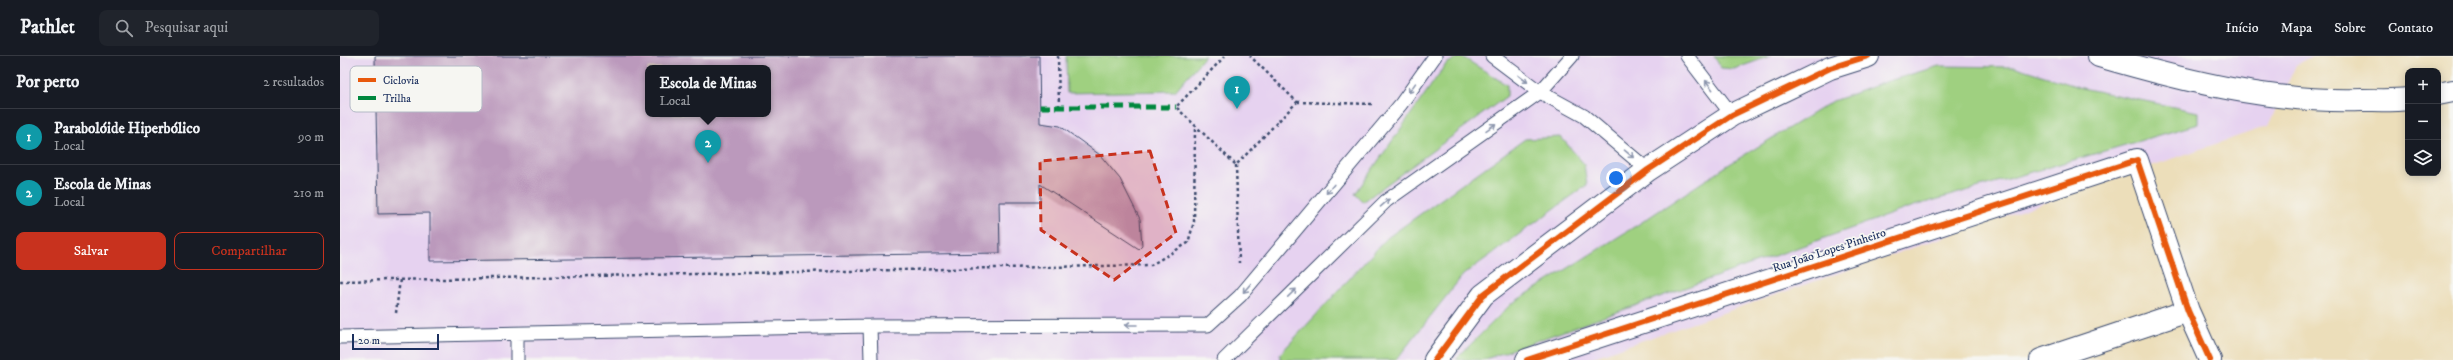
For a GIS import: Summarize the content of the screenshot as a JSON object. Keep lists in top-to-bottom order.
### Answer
{
  "streets": {
    "street": ["Rua João Lopes Pinheiro"]
  },
  "legend": ["Ciclovia", "Trilha"],
  "scale_bar": "20 m",
  "page": {
    "header": "Pathlet",
    "search": "Pesquisar aqui",
    "nav": [
      "Início",
      "Mapa",
      "Sobre",
      "Contato"
    ],
    "heading": ["Por perto", "2 resultados"],
    "popup": ["Escola de Minas", "Local"],
    "map_buttons": ["+", "−"],
    "pins": ["1", "2"],
    "list": [
      {
        "mark": "1",
        "name": "Parabolóide Hiperbólico",
        "note": "Local",
        "value": "90 m"
      },
      {
        "mark": "2",
        "name": "Escola de Minas",
        "note": "Local",
        "value": "210 m"
      }
    ],
    "buttons": ["Salvar", "Compartilhar"],
    "scale": "20 m"
  }
}
